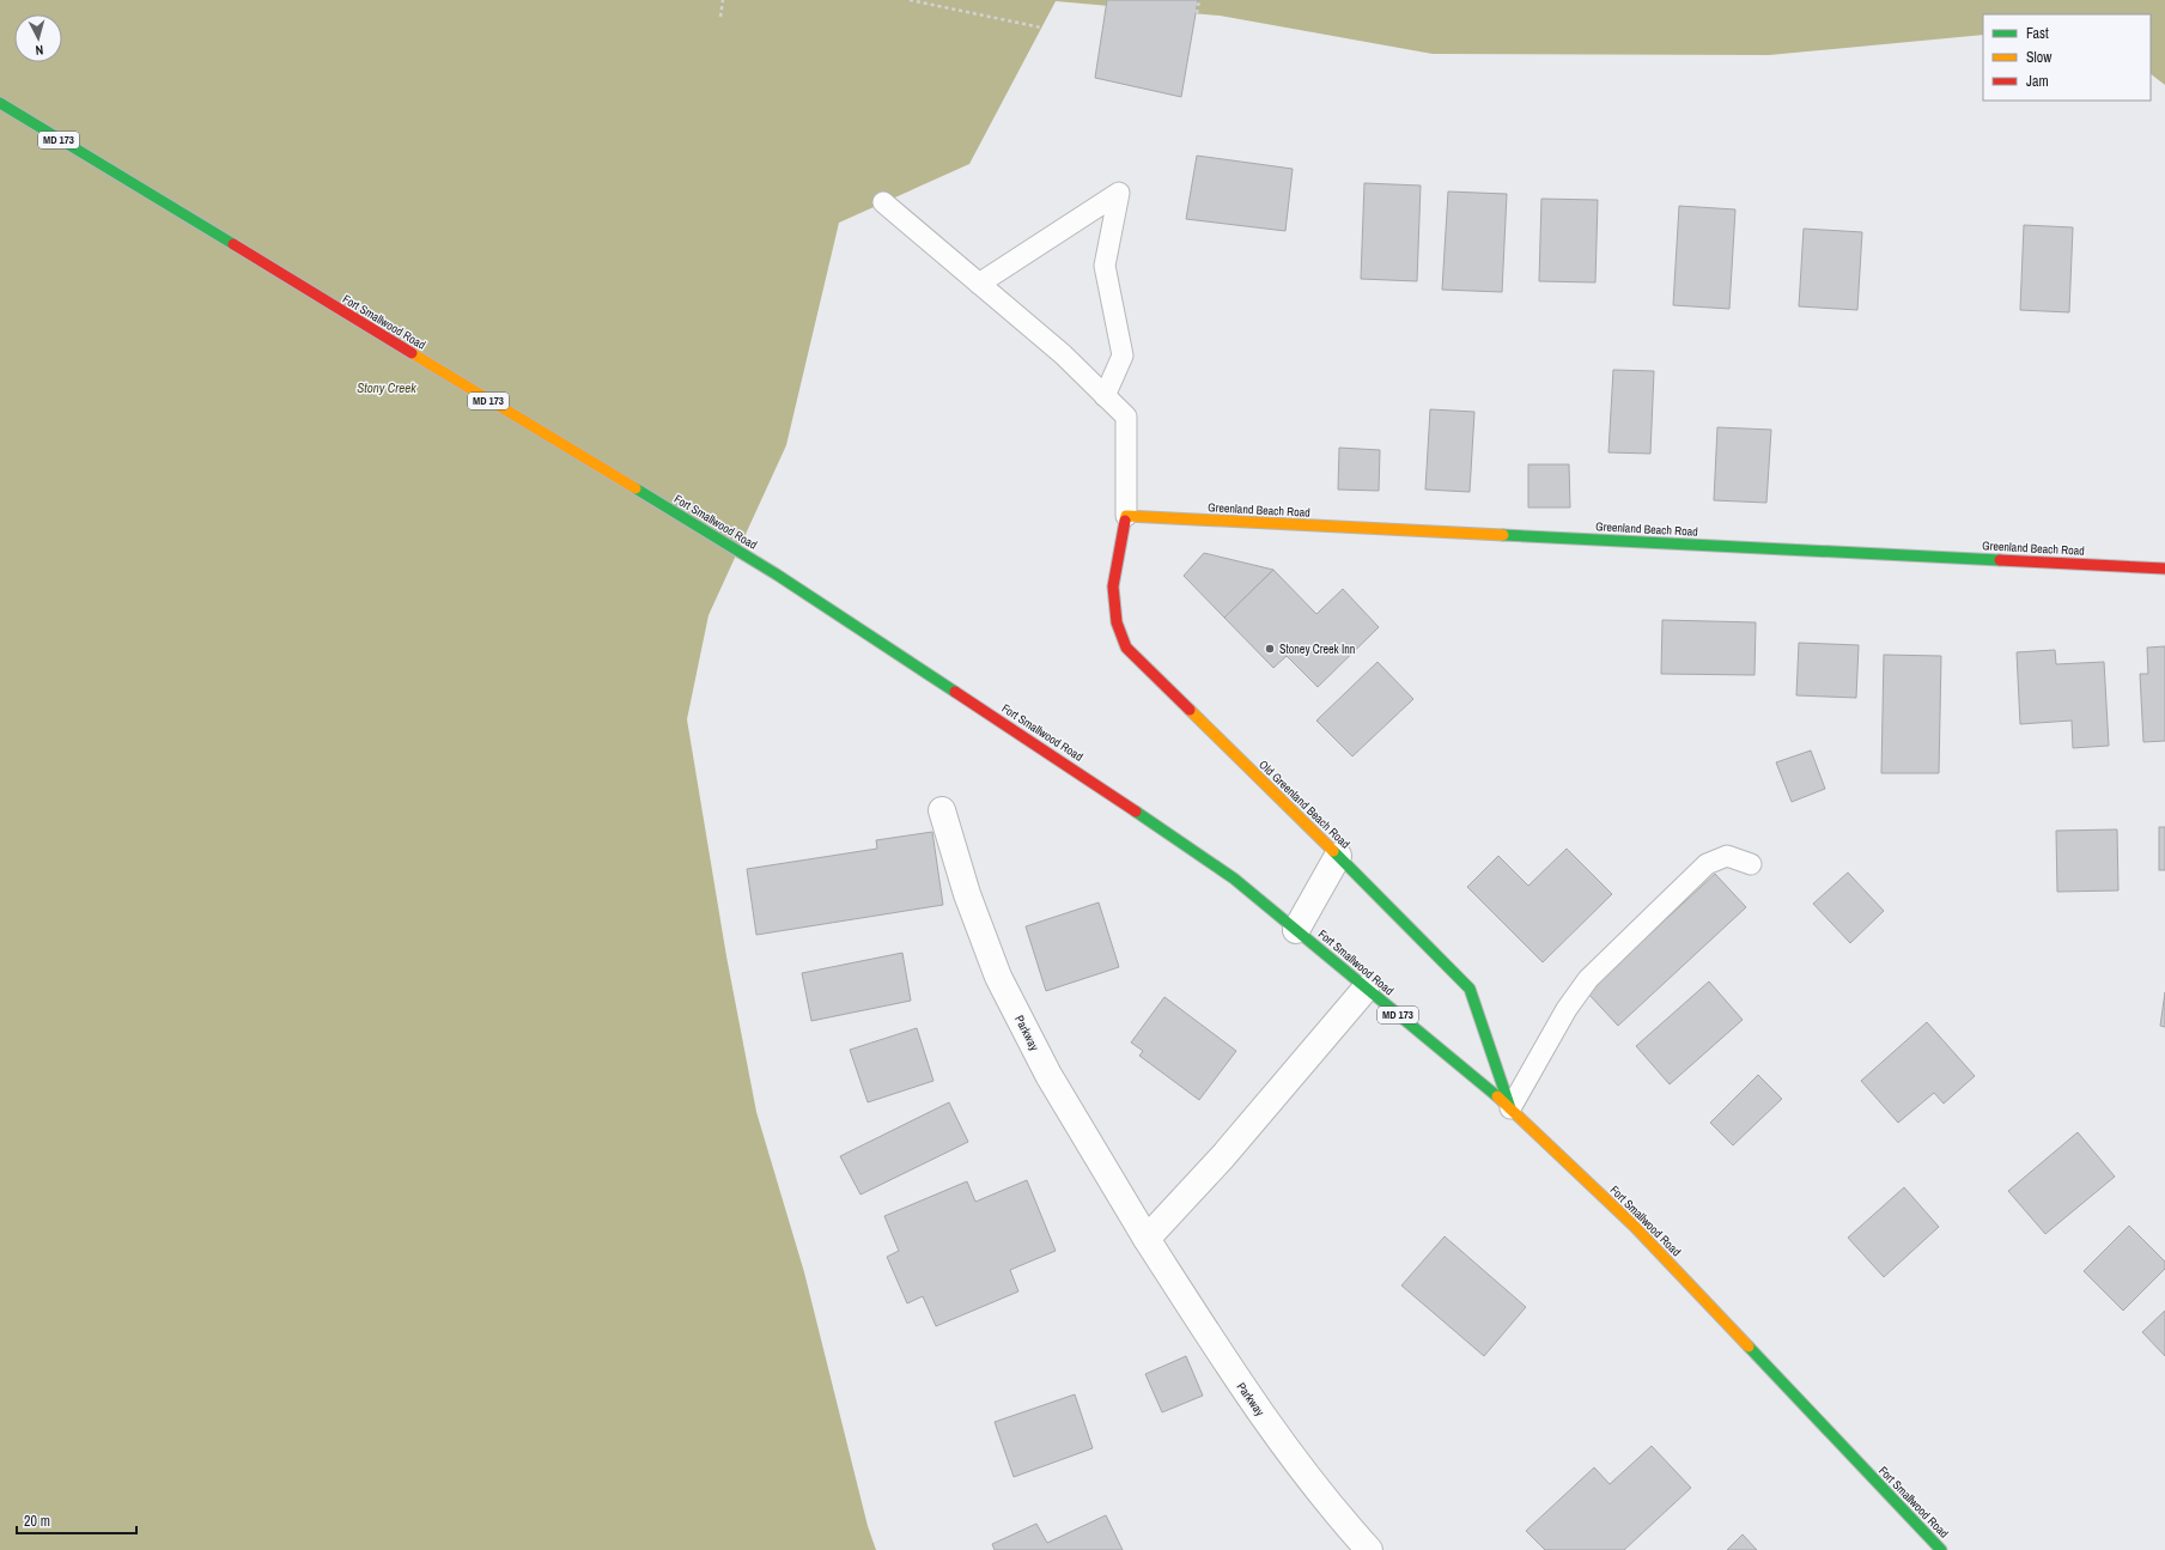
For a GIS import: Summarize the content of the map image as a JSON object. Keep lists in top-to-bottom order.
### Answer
{
  "streets": {
    "main road": [
      "MD 173",
      "Fort Smallwood Road",
      "Greenland Beach Road",
      "Old Greenland Beach Road"
    ],
    "street": ["Parkway"]
  },
  "crossings": [
    ["Fort Smallwood Road", "Old Greenland Beach Road"],
    ["Greenland Beach Road", "Old Greenland Beach Road"]
  ],
  "water": ["Stony Creek"],
  "places": ["Stoney Creek Inn"],
  "legend": ["Fast", "Slow", "Jam"],
  "scale_bar": "20 m",
  "north": "bottom"
}
